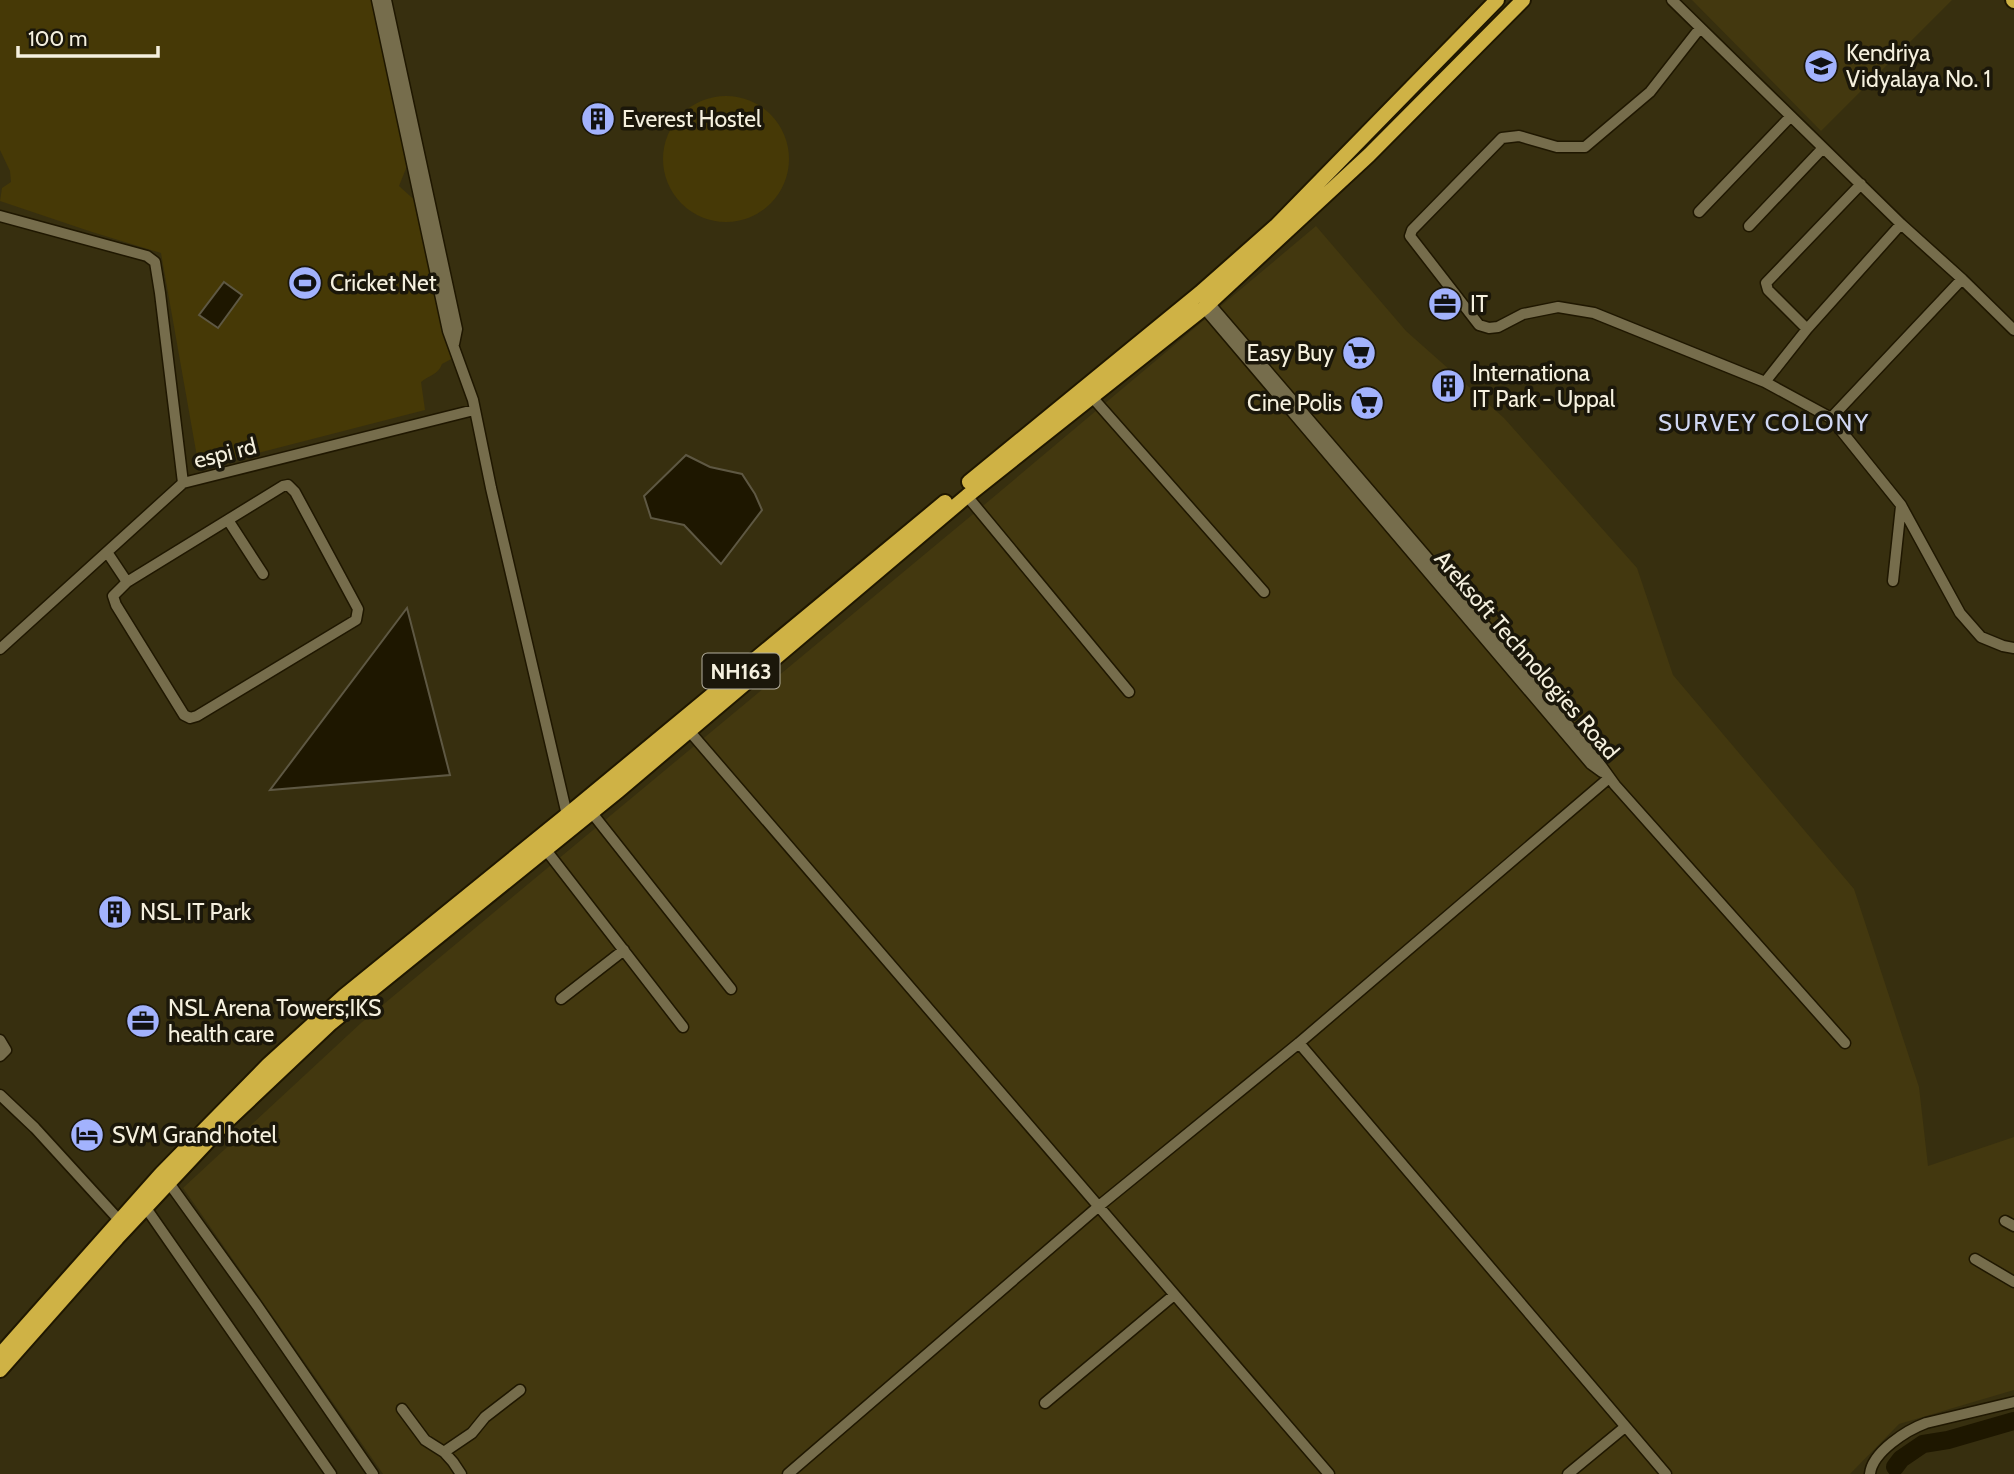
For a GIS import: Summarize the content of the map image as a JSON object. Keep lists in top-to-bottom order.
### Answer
{
  "streets": {
    "highway": ["NH163"],
    "street": ["espi rd", "Areksoft Technologies Road"]
  },
  "crossings": [
    ["Areksoft Technologies Road", "NH163"]
  ],
  "districts": ["SURVEY COLONY"],
  "places": {
    "school or university": ["Kendriya Vidyalaya No. 1"],
    "building": ["Everest Hostel", "Internationa IT Park - Uppal", "NSL IT Park"],
    "sports": ["Cricket Net"],
    "office": ["IT", "NSL Arena Towers;IKS health care"],
    "supermarket": ["Easy Buy", "Cine Polis"],
    "hotel": ["SVM Grand hotel"]
  },
  "scale_bar": "100 m"
}
